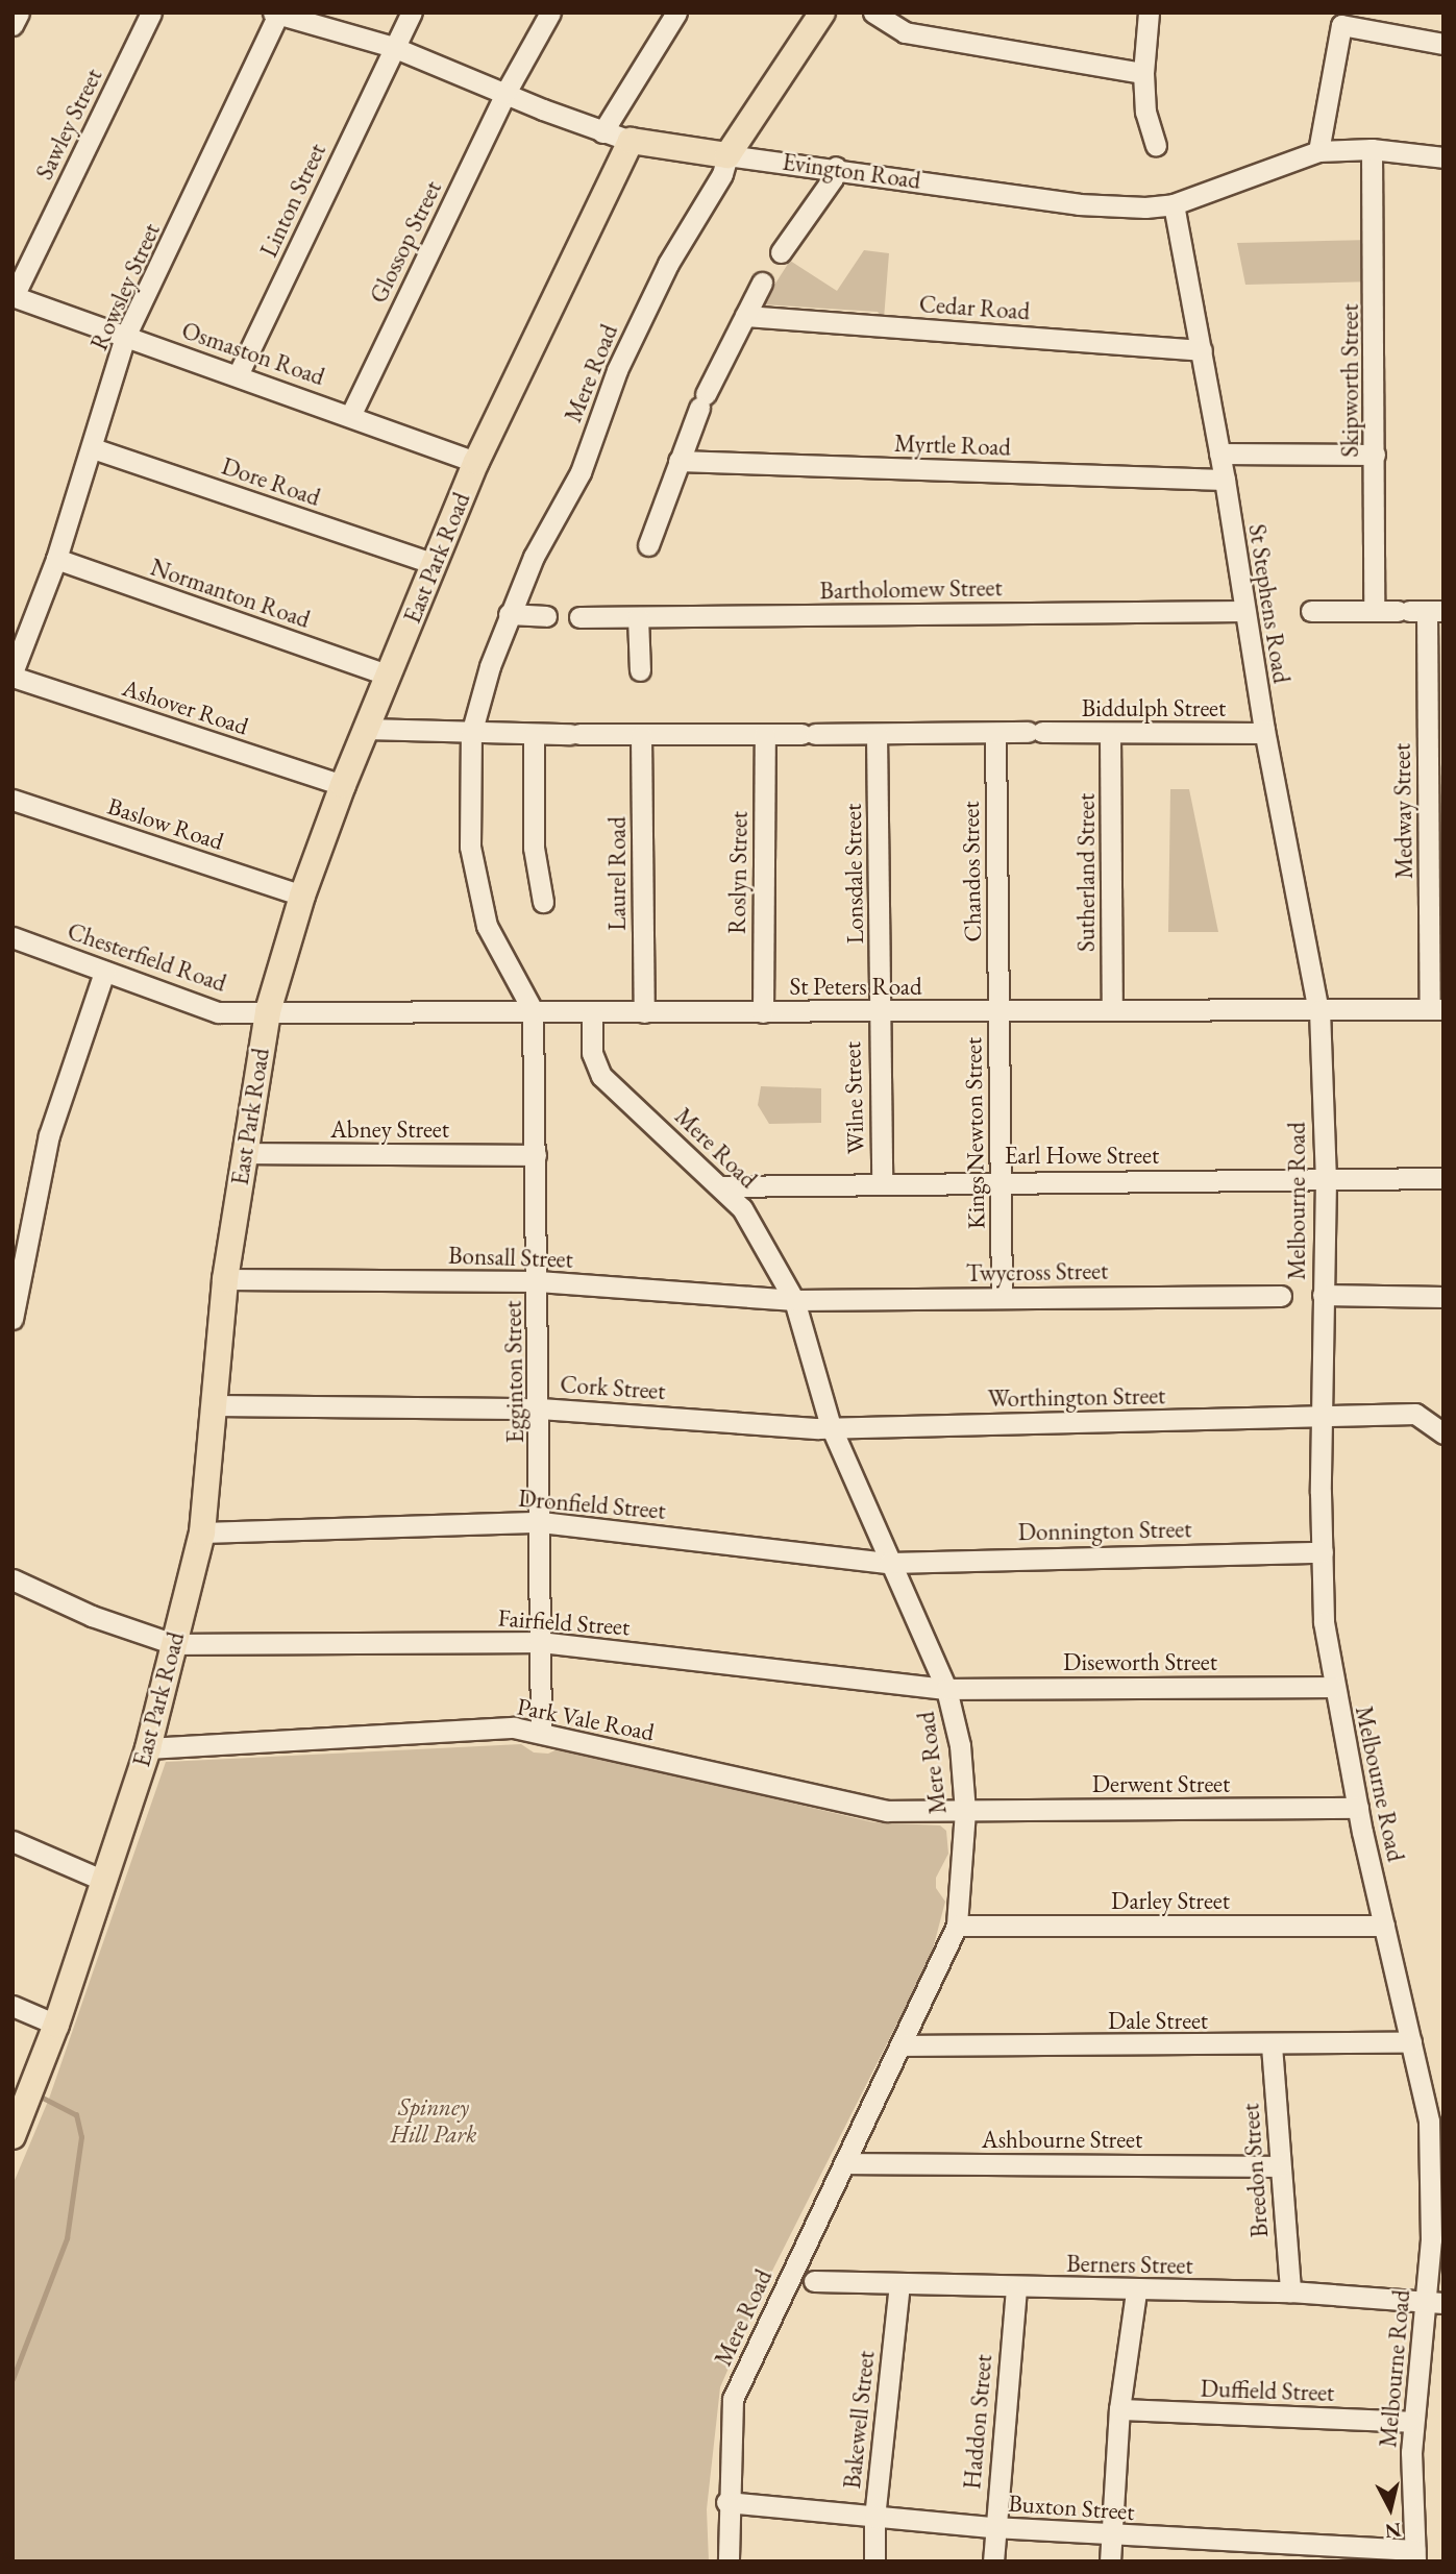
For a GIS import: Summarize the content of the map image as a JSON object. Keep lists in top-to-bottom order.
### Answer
{
  "streets": {
    "main road": ["Evington Road", "East Park Road"],
    "street": [
      "Sawley Street",
      "Linton Street",
      "Glossop Street",
      "Rowsley Street",
      "Cedar Road",
      "Osmaston Road",
      "Mere Road",
      "Skipworth Street",
      "Myrtle Road",
      "Dore Road",
      "Bartholomew Street",
      "Normanton Road",
      "St Stephens Road",
      "Ashover Road",
      "Biddulph Street",
      "Medway Street",
      "Baslow Road",
      "Chandos Street",
      "Roslyn Street",
      "Sutherland Street",
      "Laurel Road",
      "Lonsdale Street",
      "Chesterfield Road",
      "St Peters Road",
      "Wilne Street",
      "Abney Street",
      "Kings Newton Street",
      "Earl Howe Street",
      "Melbourne Road",
      "Bonsall Street",
      "Twycross Street",
      "Egginton Street",
      "Cork Street",
      "Worthington Street",
      "Dronfield Street",
      "Donnington Street",
      "Fairfield Street",
      "Diseworth Street",
      "Park Vale Road",
      "Derwent Street",
      "Darley Street",
      "Dale Street",
      "Ashbourne Street",
      "Breedon Street",
      "Berners Street",
      "Duffield Street",
      "Bakewell Street",
      "Haddon Street",
      "Buxton Street"
    ]
  },
  "crossings": [
    ["Sawley Street", "Osmaston Road"],
    ["Evington Road", "Linton Street"],
    ["Evington Road", "Glossop Street"],
    ["Evington Road", "Rowsley Street"],
    ["Evington Road", "Mere Road"],
    ["Evington Road", "Skipworth Street"],
    ["Evington Road", "East Park Road"],
    ["Evington Road", "St Stephens Road"],
    ["Linton Street", "Osmaston Road"],
    ["Glossop Street", "Osmaston Road"],
    ["Rowsley Street", "Osmaston Road"],
    ["Rowsley Street", "Dore Road"],
    ["Rowsley Street", "Normanton Road"],
    ["Rowsley Street", "Ashover Road"],
    ["Cedar Road", "St Stephens Road"],
    ["Osmaston Road", "East Park Road"],
    ["Mere Road", "St Peters Road"],
    ["Mere Road", "Earl Howe Street"],
    ["Mere Road", "Bonsall Street"],
    ["Mere Road", "Twycross Street"],
    ["Mere Road", "Egginton Street"],
    ["Mere Road", "Cork Street"],
    ["Mere Road", "Worthington Street"],
    ["Mere Road", "Dronfield Street"],
    ["Mere Road", "Donnington Street"],
    ["Mere Road", "Fairfield Street"],
    ["Mere Road", "Diseworth Street"],
    ["Mere Road", "Park Vale Road"],
    ["Mere Road", "Derwent Street"],
    ["Mere Road", "Darley Street"],
    ["Mere Road", "Dale Street"],
    ["Mere Road", "Ashbourne Street"],
    ["Mere Road", "Buxton Street"],
    ["Myrtle Road", "St Stephens Road"],
    ["Dore Road", "East Park Road"],
    ["East Park Road", "Normanton Road"],
    ["East Park Road", "Ashover Road"],
    ["East Park Road", "Baslow Road"],
    ["East Park Road", "Chesterfield Road"],
    ["East Park Road", "St Peters Road"],
    ["East Park Road", "Abney Street"],
    ["East Park Road", "Bonsall Street"],
    ["East Park Road", "Cork Street"],
    ["East Park Road", "Dronfield Street"],
    ["East Park Road", "Fairfield Street"],
    ["East Park Road", "Park Vale Road"],
    ["Bartholomew Street", "St Stephens Road"],
    ["St Stephens Road", "Biddulph Street"],
    ["St Stephens Road", "St Peters Road"],
    ["St Stephens Road", "Melbourne Road"],
    ["Biddulph Street", "Chandos Street"],
    ["Biddulph Street", "Sutherland Street"],
    ["Medway Street", "St Peters Road"],
    ["Chandos Street", "St Peters Road"],
    ["Chandos Street", "Kings Newton Street"],
    ["Roslyn Street", "St Peters Road"],
    ["Sutherland Street", "St Peters Road"],
    ["Laurel Road", "St Peters Road"],
    ["Lonsdale Street", "St Peters Road"],
    ["Lonsdale Street", "Wilne Street"],
    ["Chesterfield Road", "St Peters Road"],
    ["St Peters Road", "Wilne Street"],
    ["St Peters Road", "Kings Newton Street"],
    ["St Peters Road", "Melbourne Road"],
    ["St Peters Road", "Egginton Street"],
    ["Wilne Street", "Earl Howe Street"],
    ["Abney Street", "Egginton Street"],
    ["Kings Newton Street", "Earl Howe Street"],
    ["Kings Newton Street", "Twycross Street"],
    ["Earl Howe Street", "Melbourne Road"],
    ["Melbourne Road", "Worthington Street"],
    ["Melbourne Road", "Donnington Street"],
    ["Melbourne Road", "Diseworth Street"],
    ["Melbourne Road", "Derwent Street"],
    ["Melbourne Road", "Darley Street"],
    ["Melbourne Road", "Dale Street"],
    ["Melbourne Road", "Berners Street"],
    ["Melbourne Road", "Duffield Street"],
    ["Melbourne Road", "Buxton Street"],
    ["Bonsall Street", "Twycross Street"],
    ["Bonsall Street", "Egginton Street"],
    ["Egginton Street", "Cork Street"],
    ["Egginton Street", "Dronfield Street"],
    ["Egginton Street", "Fairfield Street"],
    ["Egginton Street", "Park Vale Road"],
    ["Cork Street", "Worthington Street"],
    ["Dronfield Street", "Donnington Street"],
    ["Fairfield Street", "Diseworth Street"],
    ["Park Vale Road", "Derwent Street"],
    ["Dale Street", "Breedon Street"],
    ["Ashbourne Street", "Breedon Street"],
    ["Breedon Street", "Berners Street"],
    ["Berners Street", "Bakewell Street"],
    ["Berners Street", "Haddon Street"],
    ["Bakewell Street", "Buxton Street"],
    ["Haddon Street", "Buxton Street"]
  ],
  "parks": ["Spinney Hill Park"],
  "north": "bottom"
}
